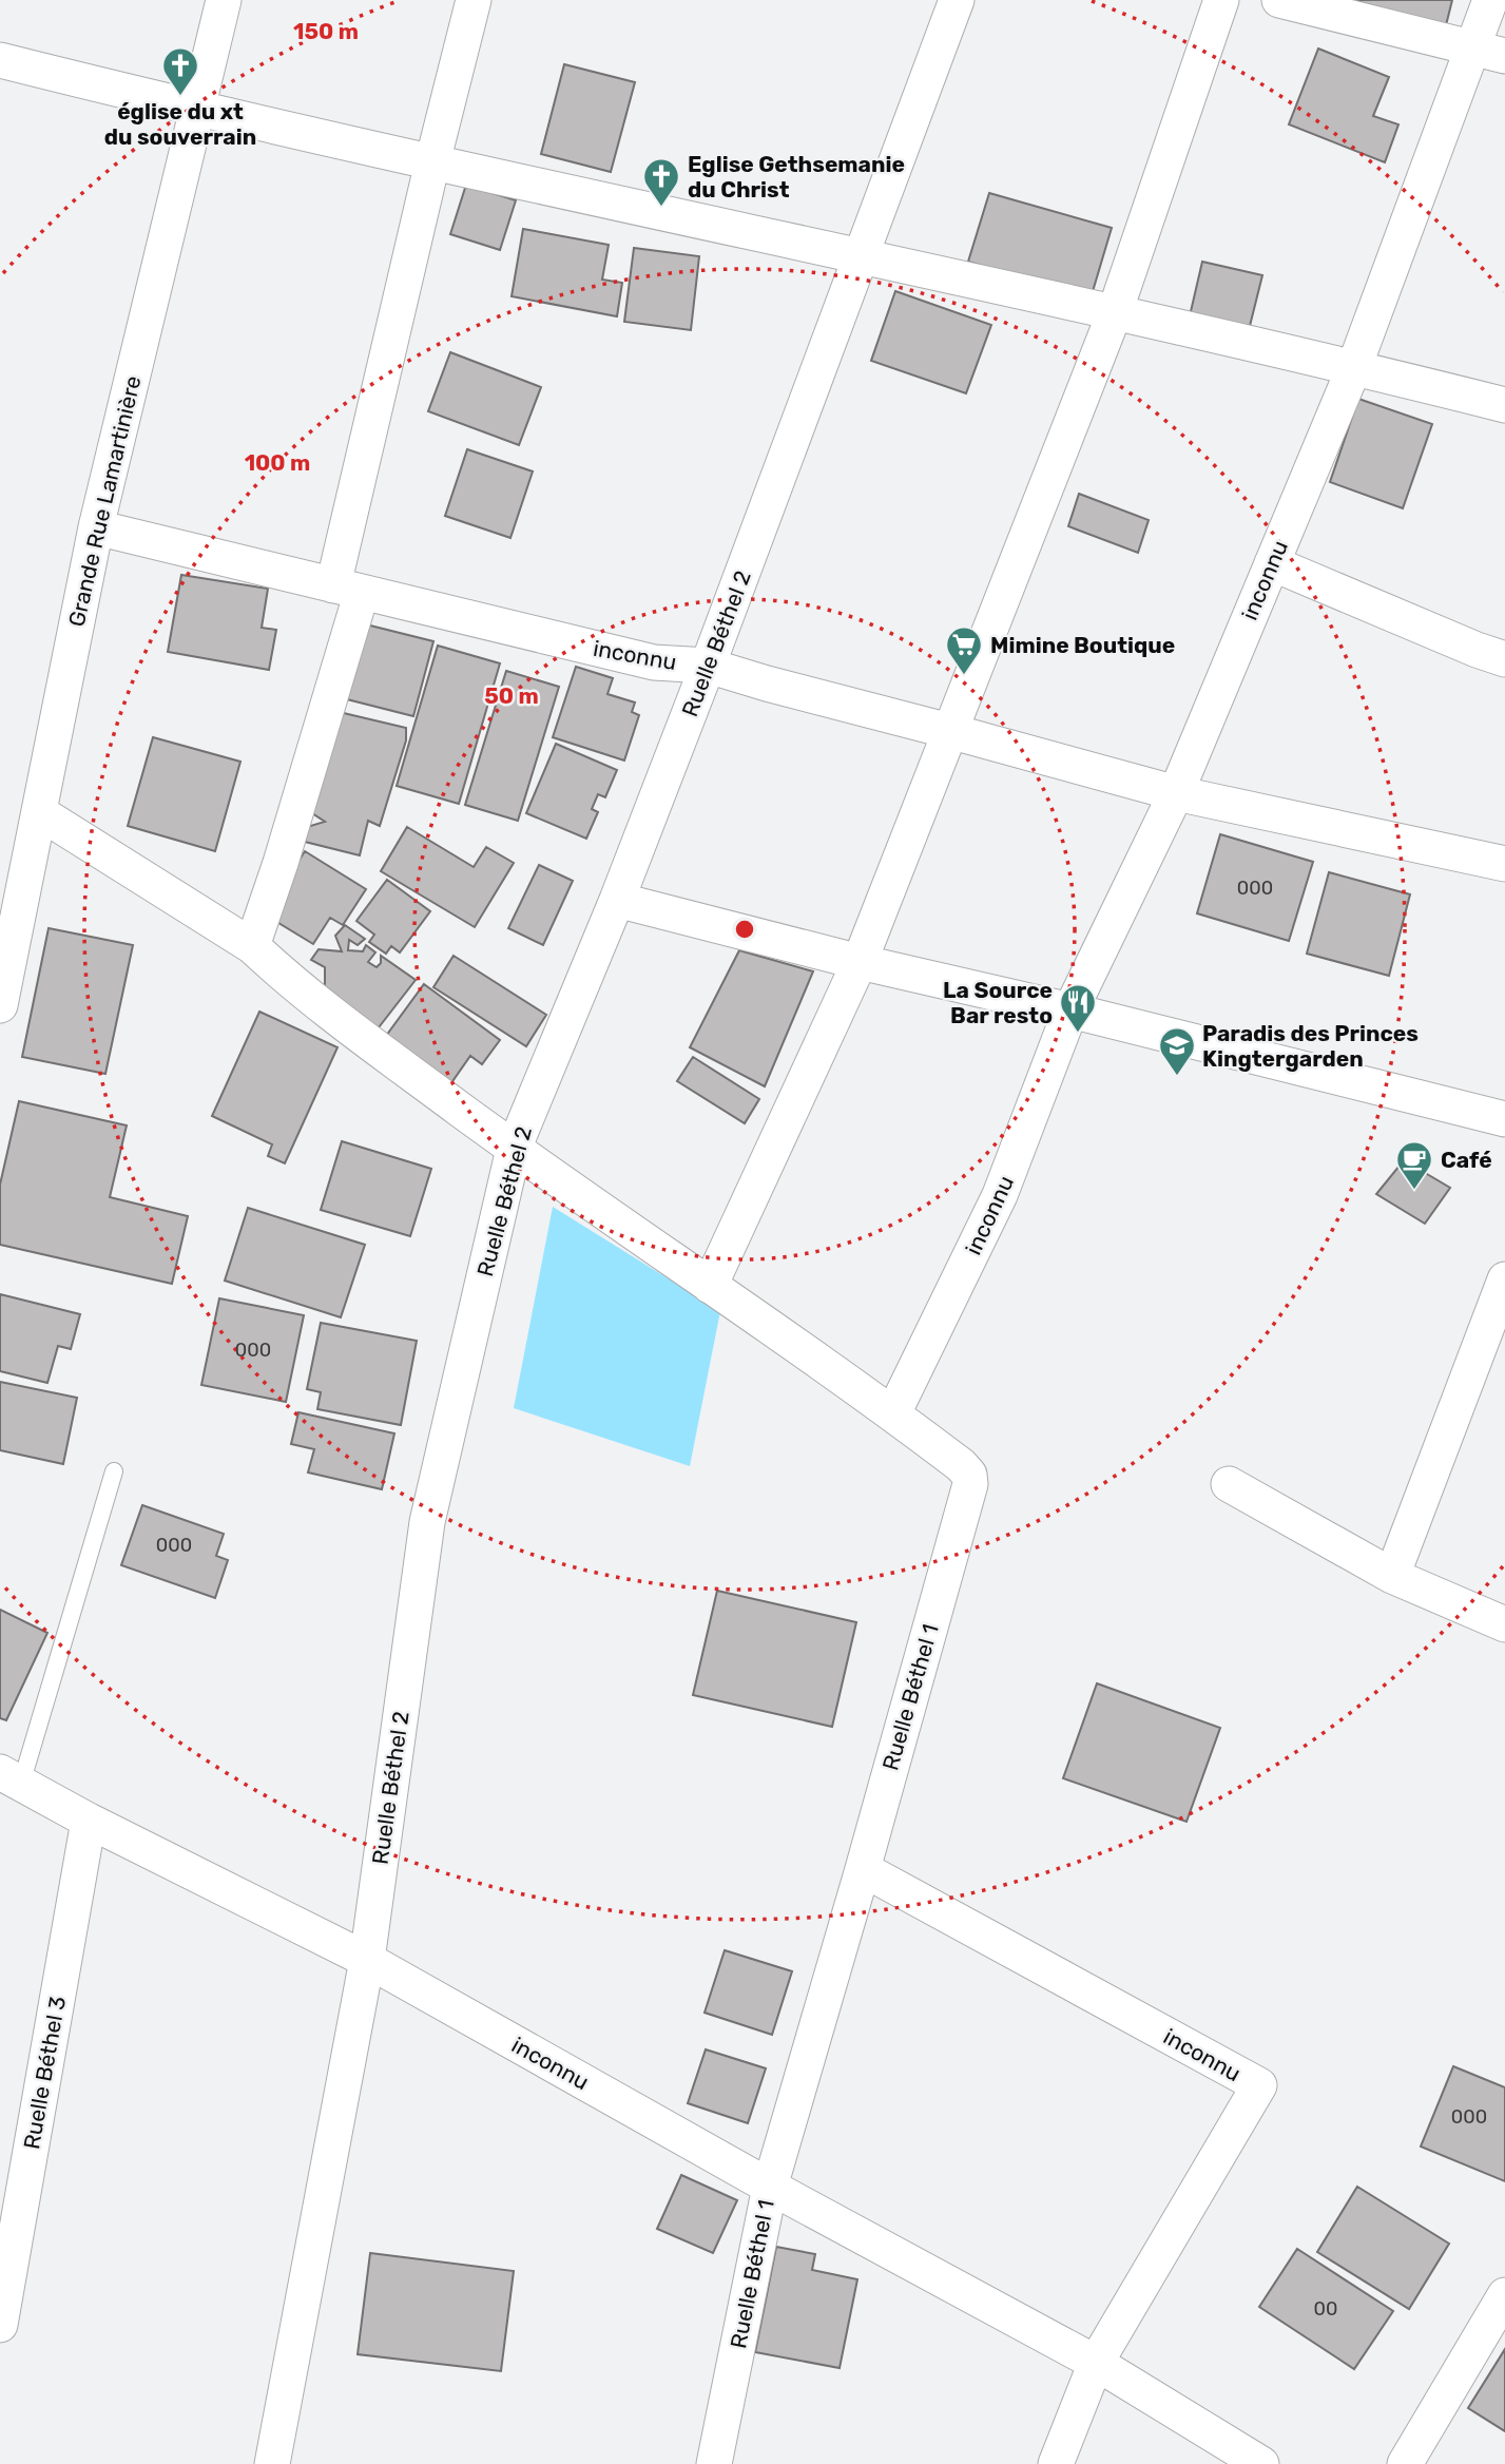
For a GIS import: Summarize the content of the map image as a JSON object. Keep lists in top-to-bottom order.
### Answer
{
  "streets": {
    "street": [
      "Grande Rue Lamartinière",
      "inconnu",
      "Ruelle Béthel 2",
      "Ruelle Béthel 1",
      "Ruelle Béthel 3"
    ]
  },
  "crossings": [
    ["Grande Rue Lamartinière", "inconnu"],
    ["inconnu", "Ruelle Béthel 2"],
    ["inconnu", "Ruelle Béthel 1"],
    ["inconnu", "Ruelle Béthel 3"],
    ["Ruelle Béthel 2", "Ruelle Béthel 1"]
  ],
  "places": {
    "church": ["église du xt du souverrain", "Eglise Gethsemanie du Christ"],
    "supermarket": ["Mimine Boutique"],
    "restaurant": ["La Source Bar resto"],
    "school or university": ["Paradis des Princes Kingtergarden"],
    "cafe": ["Café"]
  },
  "house_numbers": [
    "000",
    "000",
    "000",
    "000",
    "00"
  ],
  "rings": ["150 m", "100 m", "50 m"]
}
